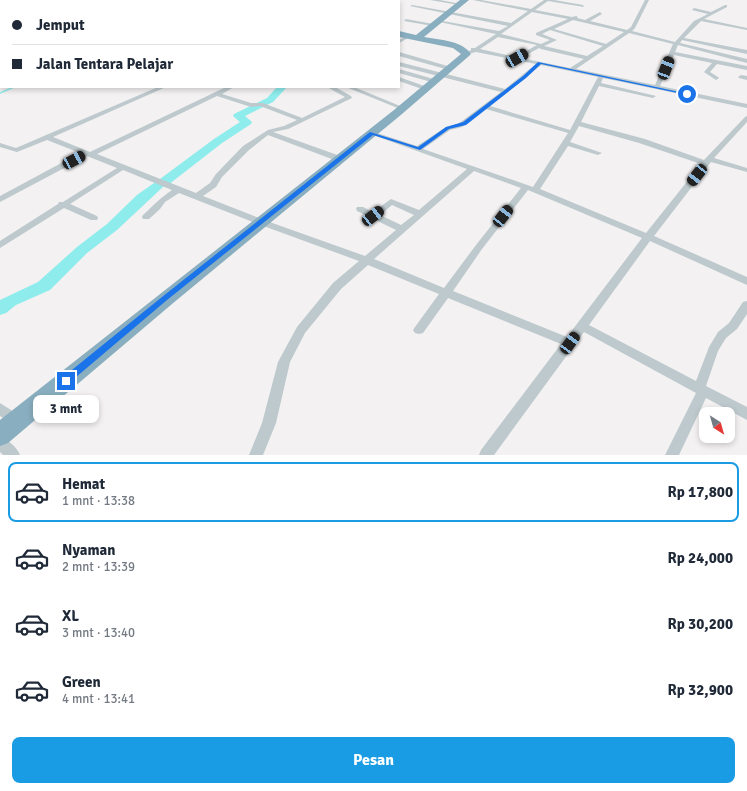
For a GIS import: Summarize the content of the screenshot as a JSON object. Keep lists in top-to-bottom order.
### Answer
{
  "north": "bottom right",
  "page": {
    "banner": ["Jemput", "Jalan Tentara Pelajar"],
    "bubble": "3 mnt",
    "list": [
      {
        "name": "Hemat",
        "note": "1 mnt · 13:38",
        "value": "Rp 17,800"
      },
      {
        "name": "Nyaman",
        "note": "2 mnt · 13:39",
        "value": "Rp 24,000"
      },
      {
        "name": "XL",
        "note": "3 mnt · 13:40",
        "value": "Rp 30,200"
      },
      {
        "name": "Green",
        "note": "4 mnt · 13:41",
        "value": "Rp 32,900"
      }
    ],
    "buttons": "Pesan"
  }
}
